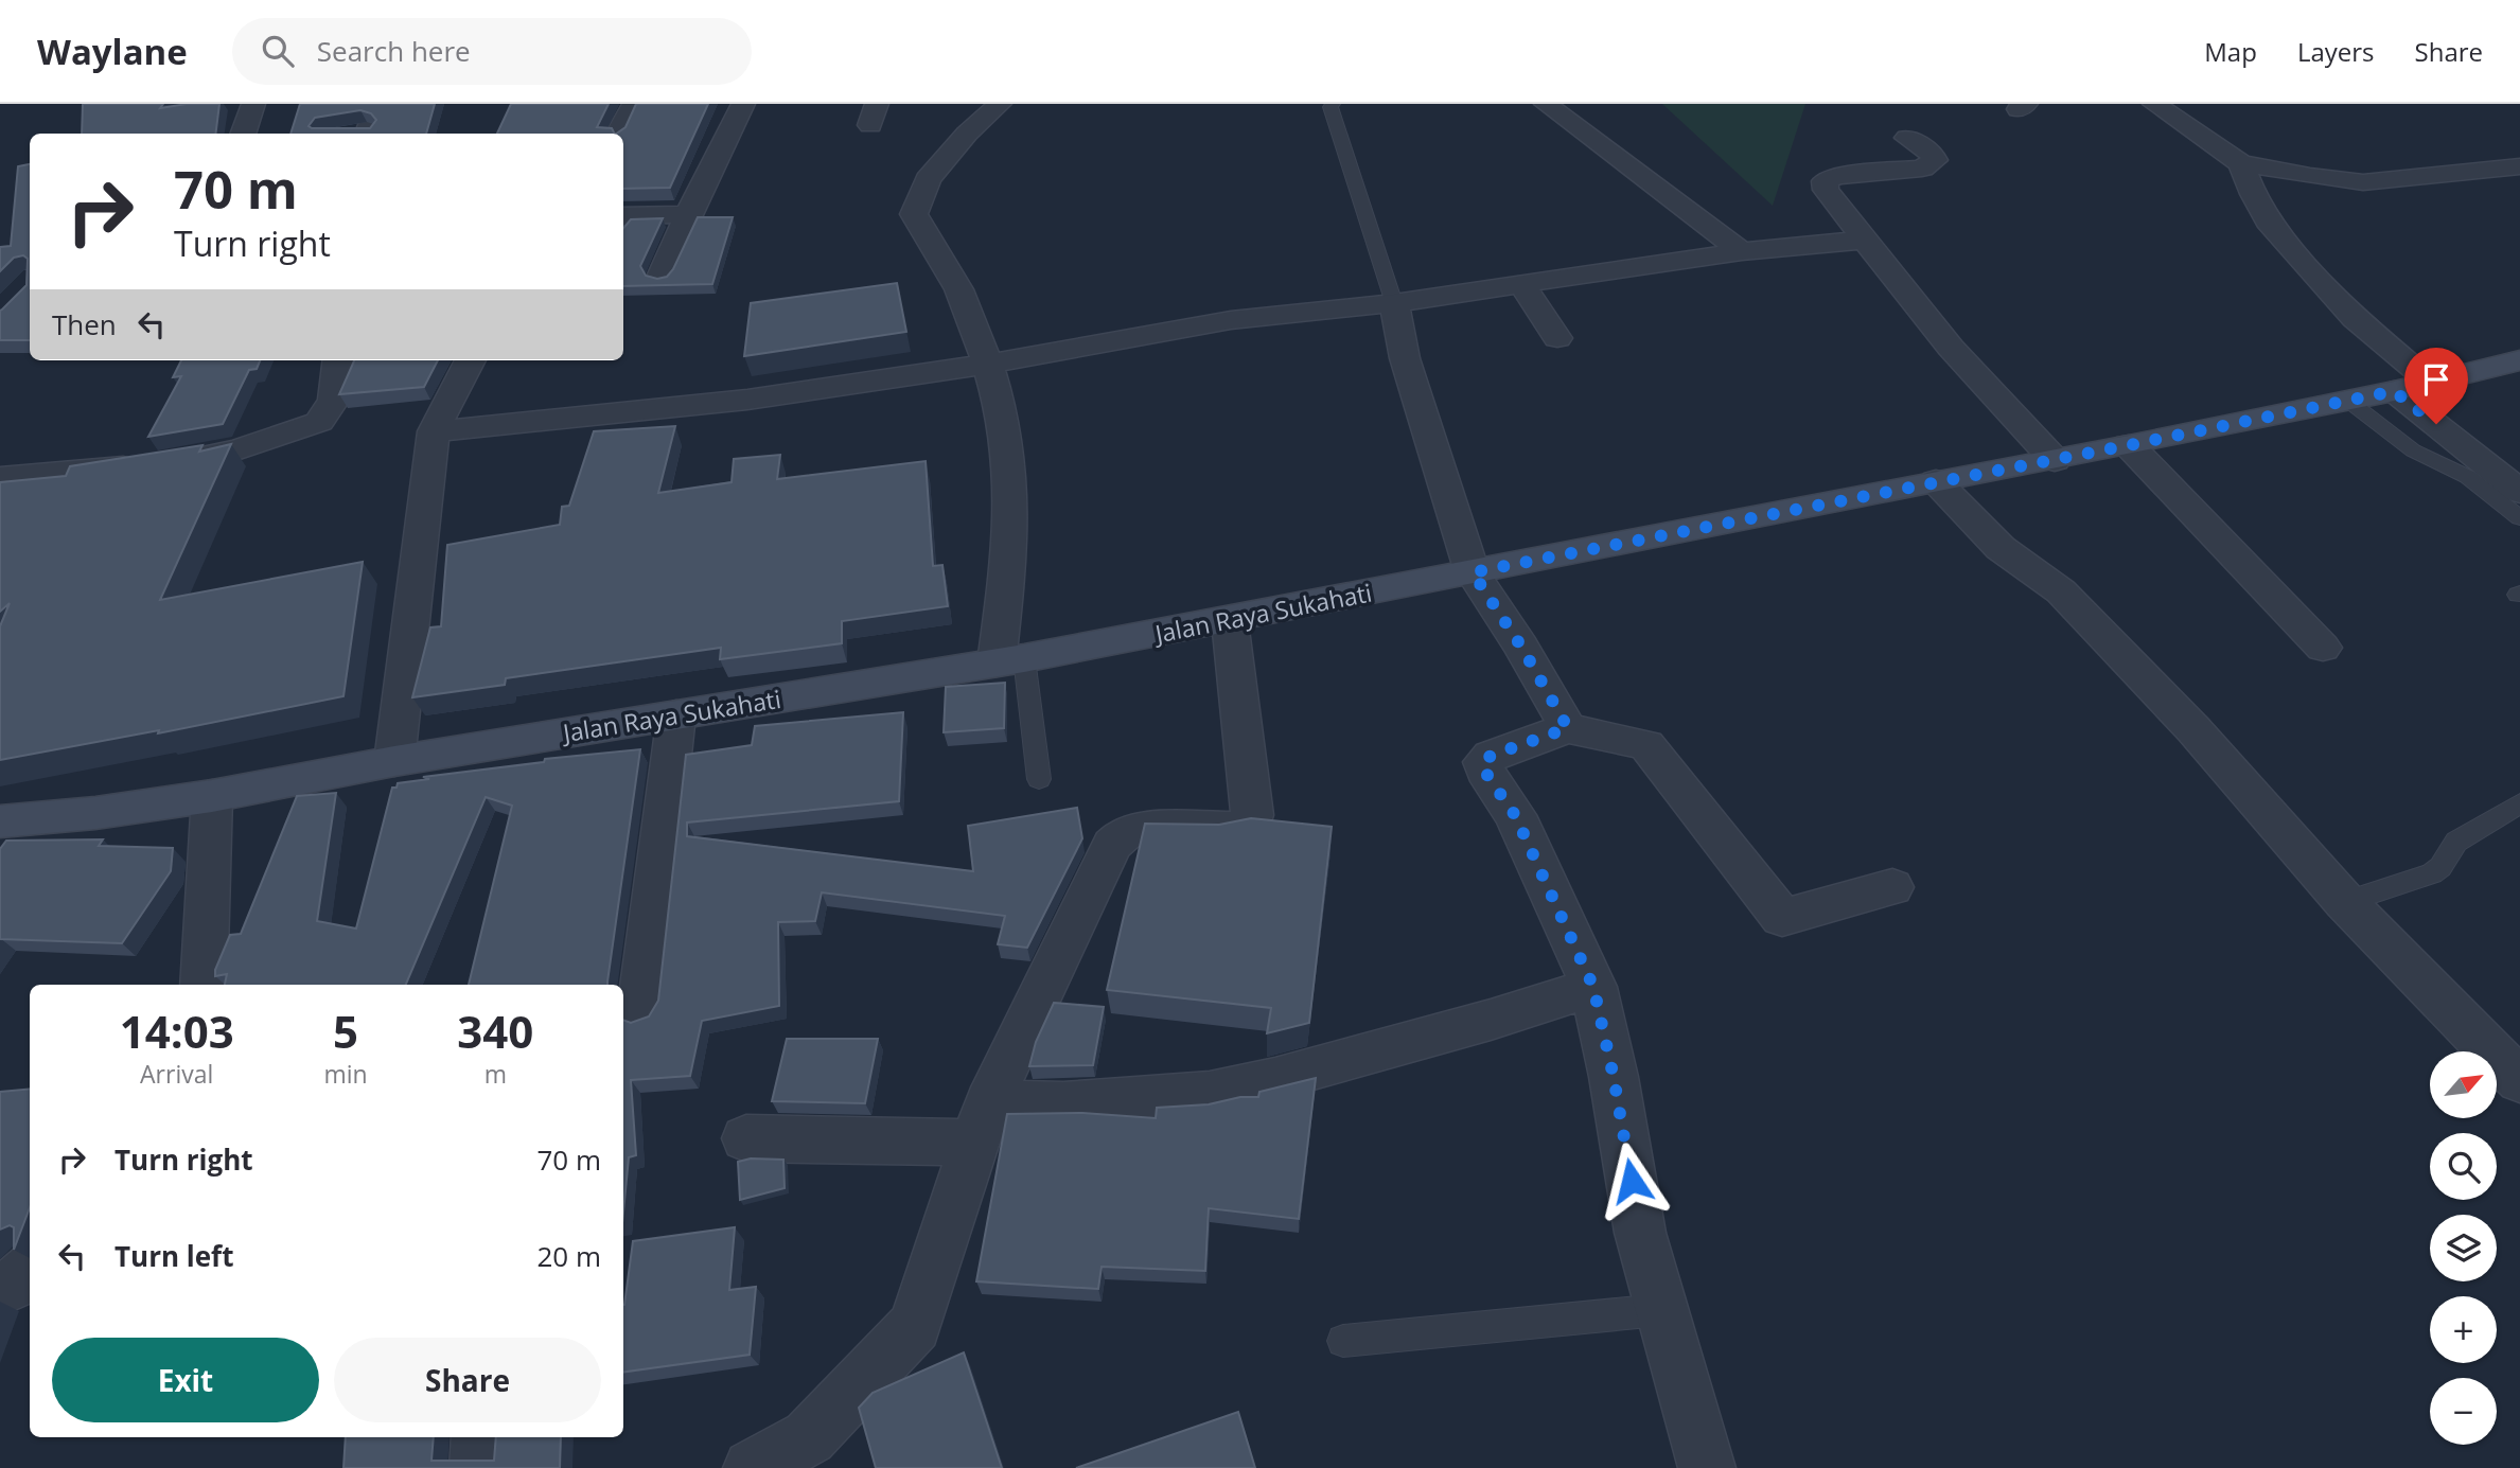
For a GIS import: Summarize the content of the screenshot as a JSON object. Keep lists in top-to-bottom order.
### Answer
{
  "streets": {
    "main road": ["Jalan Raya Sukahati"]
  },
  "north": "top right",
  "page": {
    "header": "Waylane",
    "search": "Search here",
    "nav": ["Map", "Layers", "Share"],
    "turn": ["70 m", "Turn right"],
    "then": "Then",
    "eta": [
      "14:03",
      "Arrival",
      "5",
      "min",
      "340",
      "m"
    ],
    "map_buttons": ["+", "−"],
    "list": [
      {
        "name": "Turn right",
        "value": "70 m"
      },
      {
        "name": "Turn left",
        "value": "20 m"
      }
    ],
    "buttons": ["Exit", "Share"]
  }
}
